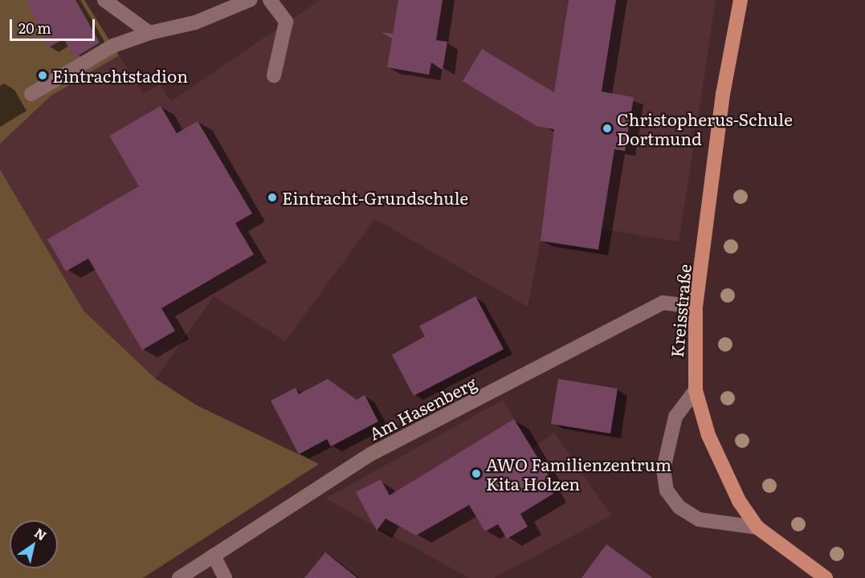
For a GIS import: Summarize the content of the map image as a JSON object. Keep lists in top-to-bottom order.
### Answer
{
  "streets": {
    "main road": ["Kreisstraße"],
    "street": ["Am Hasenberg"]
  },
  "crossings": [
    ["Kreisstraße", "Am Hasenberg"]
  ],
  "places": [
    "Eintrachtstadion",
    "Christopherus-Schule Dortmund",
    "Eintracht-Grundschule",
    "AWO Familienzentrum Kita Holzen"
  ],
  "scale_bar": "20 m",
  "north": "top right"
}
